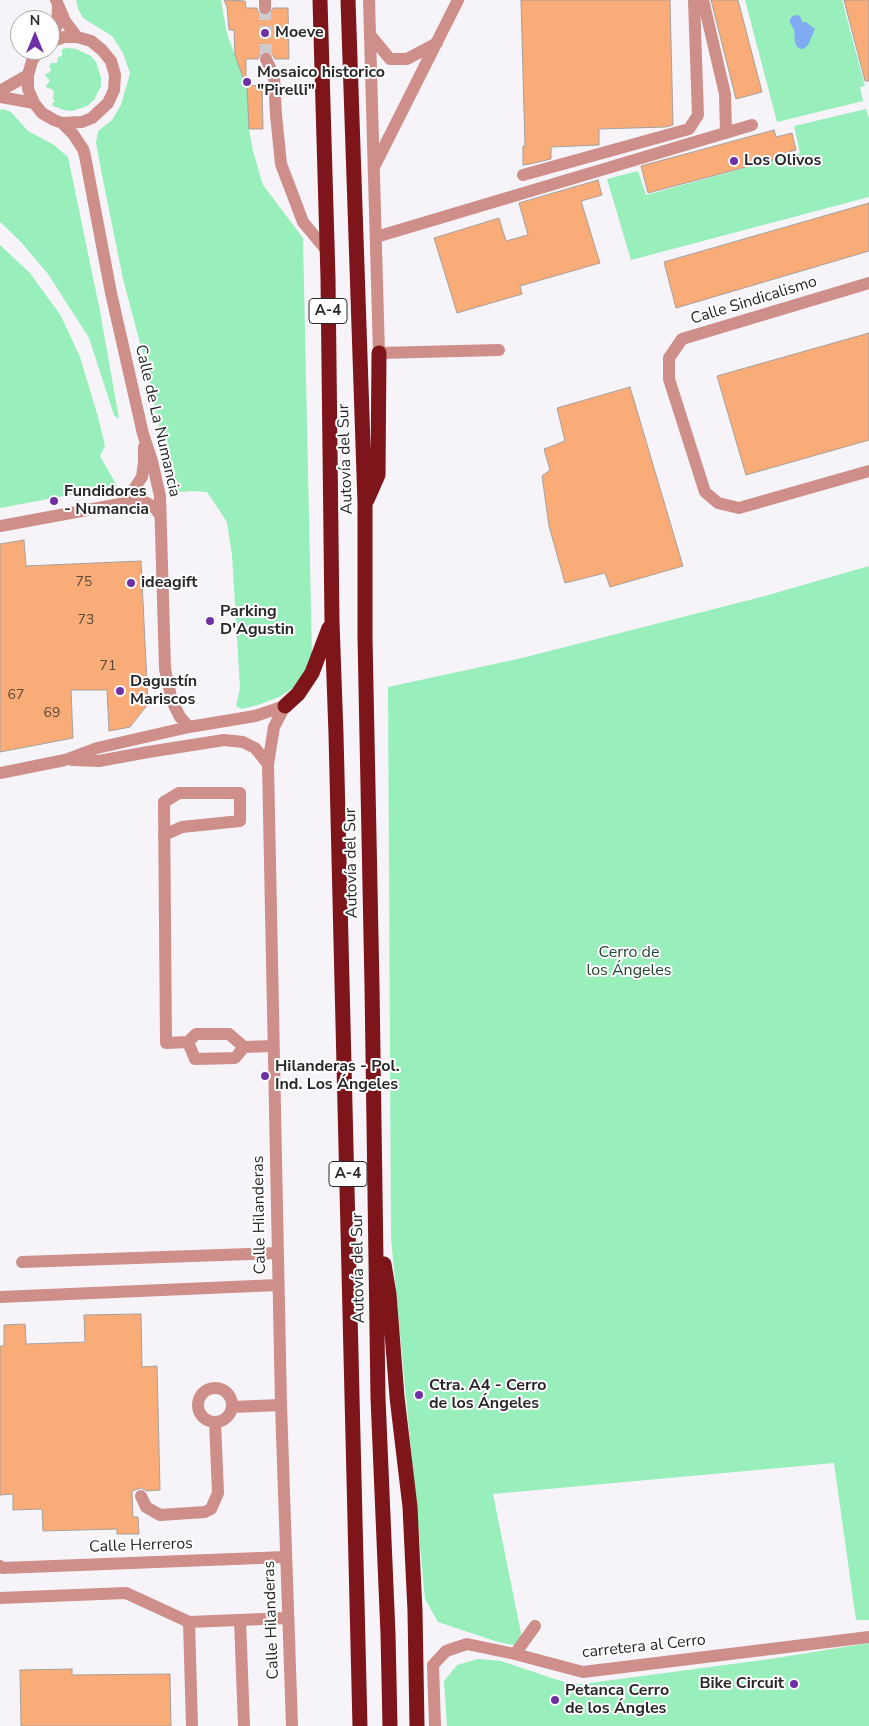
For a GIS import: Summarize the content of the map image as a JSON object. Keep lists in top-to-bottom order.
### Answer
{
  "streets": {
    "highway": ["A-4", "Autovía del Sur"],
    "street": [
      "Calle Sindicalismo",
      "Calle de La Numancia",
      "Calle Hilanderas",
      "Calle Herreros",
      "carretera al Cerro"
    ]
  },
  "crossings": [
    ["Calle Hilanderas", "Calle Herreros"]
  ],
  "parks": ["Cerro de los Ángeles"],
  "places": [
    "Moeve",
    "Mosaico historico \"Pirelli\"",
    "Los Olivos",
    "Fundidores - Numancia",
    "ideagift",
    "Parking D'Agustin",
    "Dagustín Mariscos",
    "Hilanderas - Pol. Ind. Los Ángeles",
    "Ctra. A4 - Cerro de los Ángeles",
    "Bike Circuit",
    "Petanca Cerro de los Ángles"
  ],
  "house_numbers": [
    "75",
    "73",
    "71",
    "67",
    "69"
  ],
  "north": "top"
}
